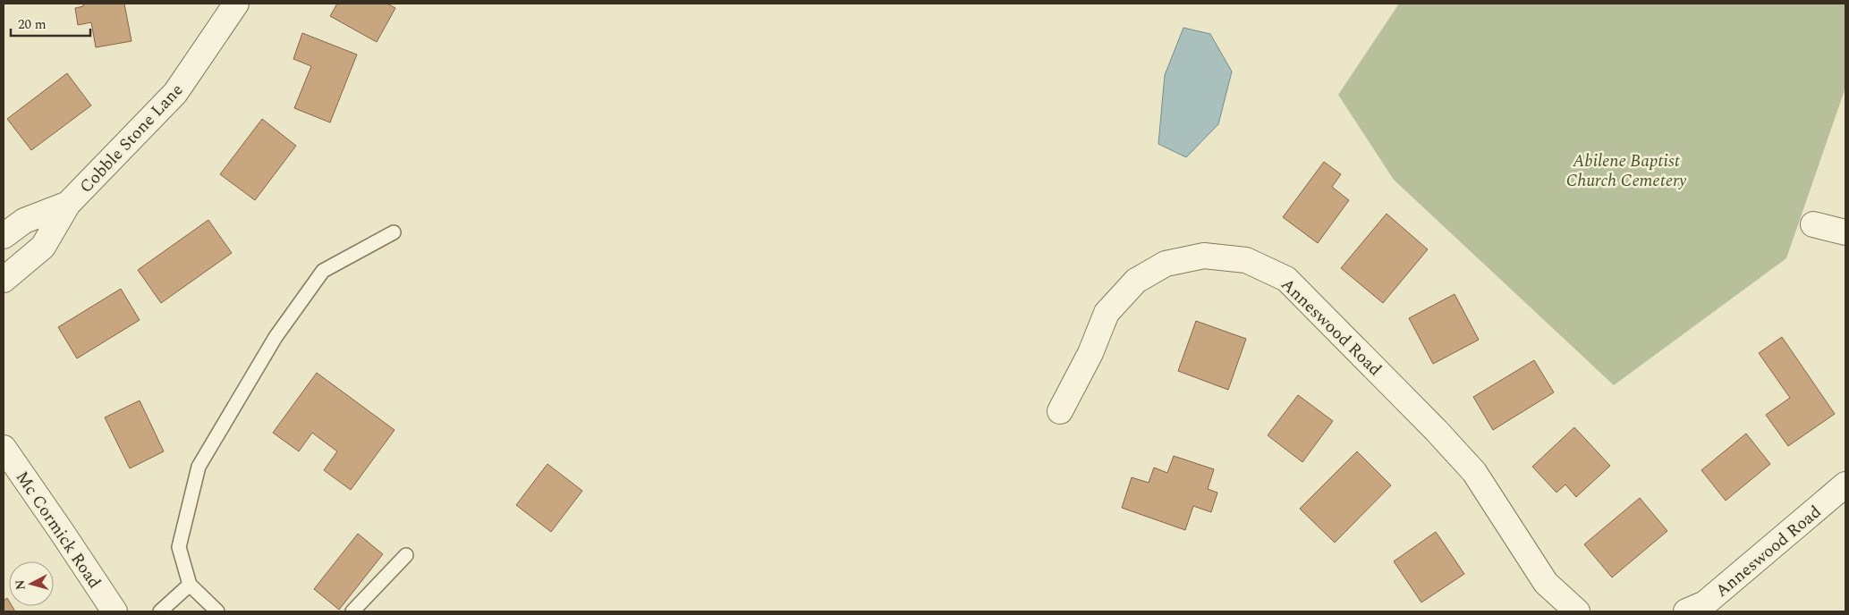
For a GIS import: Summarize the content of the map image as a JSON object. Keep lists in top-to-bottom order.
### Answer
{
  "streets": {
    "street": ["Cobble Stone Lane", "Anneswood Road", "Mc Cormick Road"]
  },
  "parks": ["Abilene Baptist Church Cemetery"],
  "scale_bar": "20 m",
  "north": "left"
}
